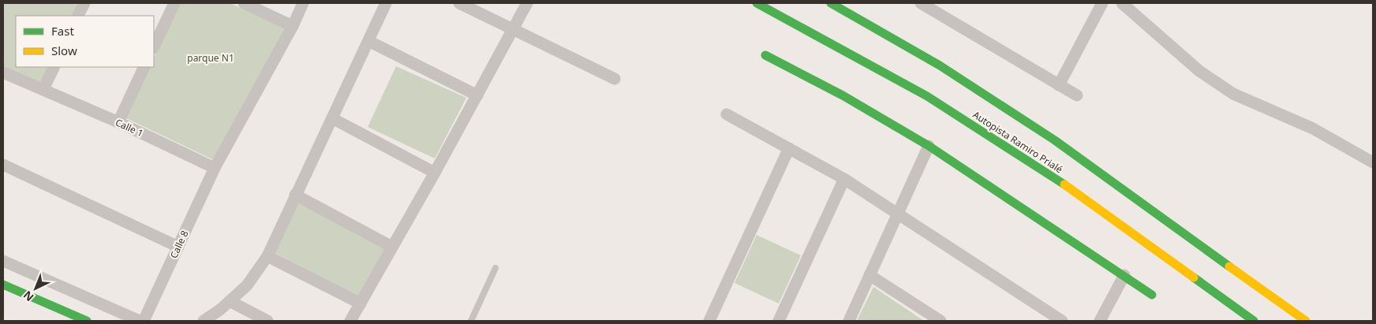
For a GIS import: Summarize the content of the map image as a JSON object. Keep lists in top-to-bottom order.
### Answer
{
  "streets": {
    "main road": ["Autopista Ramiro Prialé"],
    "street": ["Calle 1", "Calle 8"]
  },
  "crossings": [
    ["Calle 1", "Calle 8"]
  ],
  "parks": ["parque N1"],
  "legend": ["Fast", "Slow"],
  "north": "bottom left"
}
